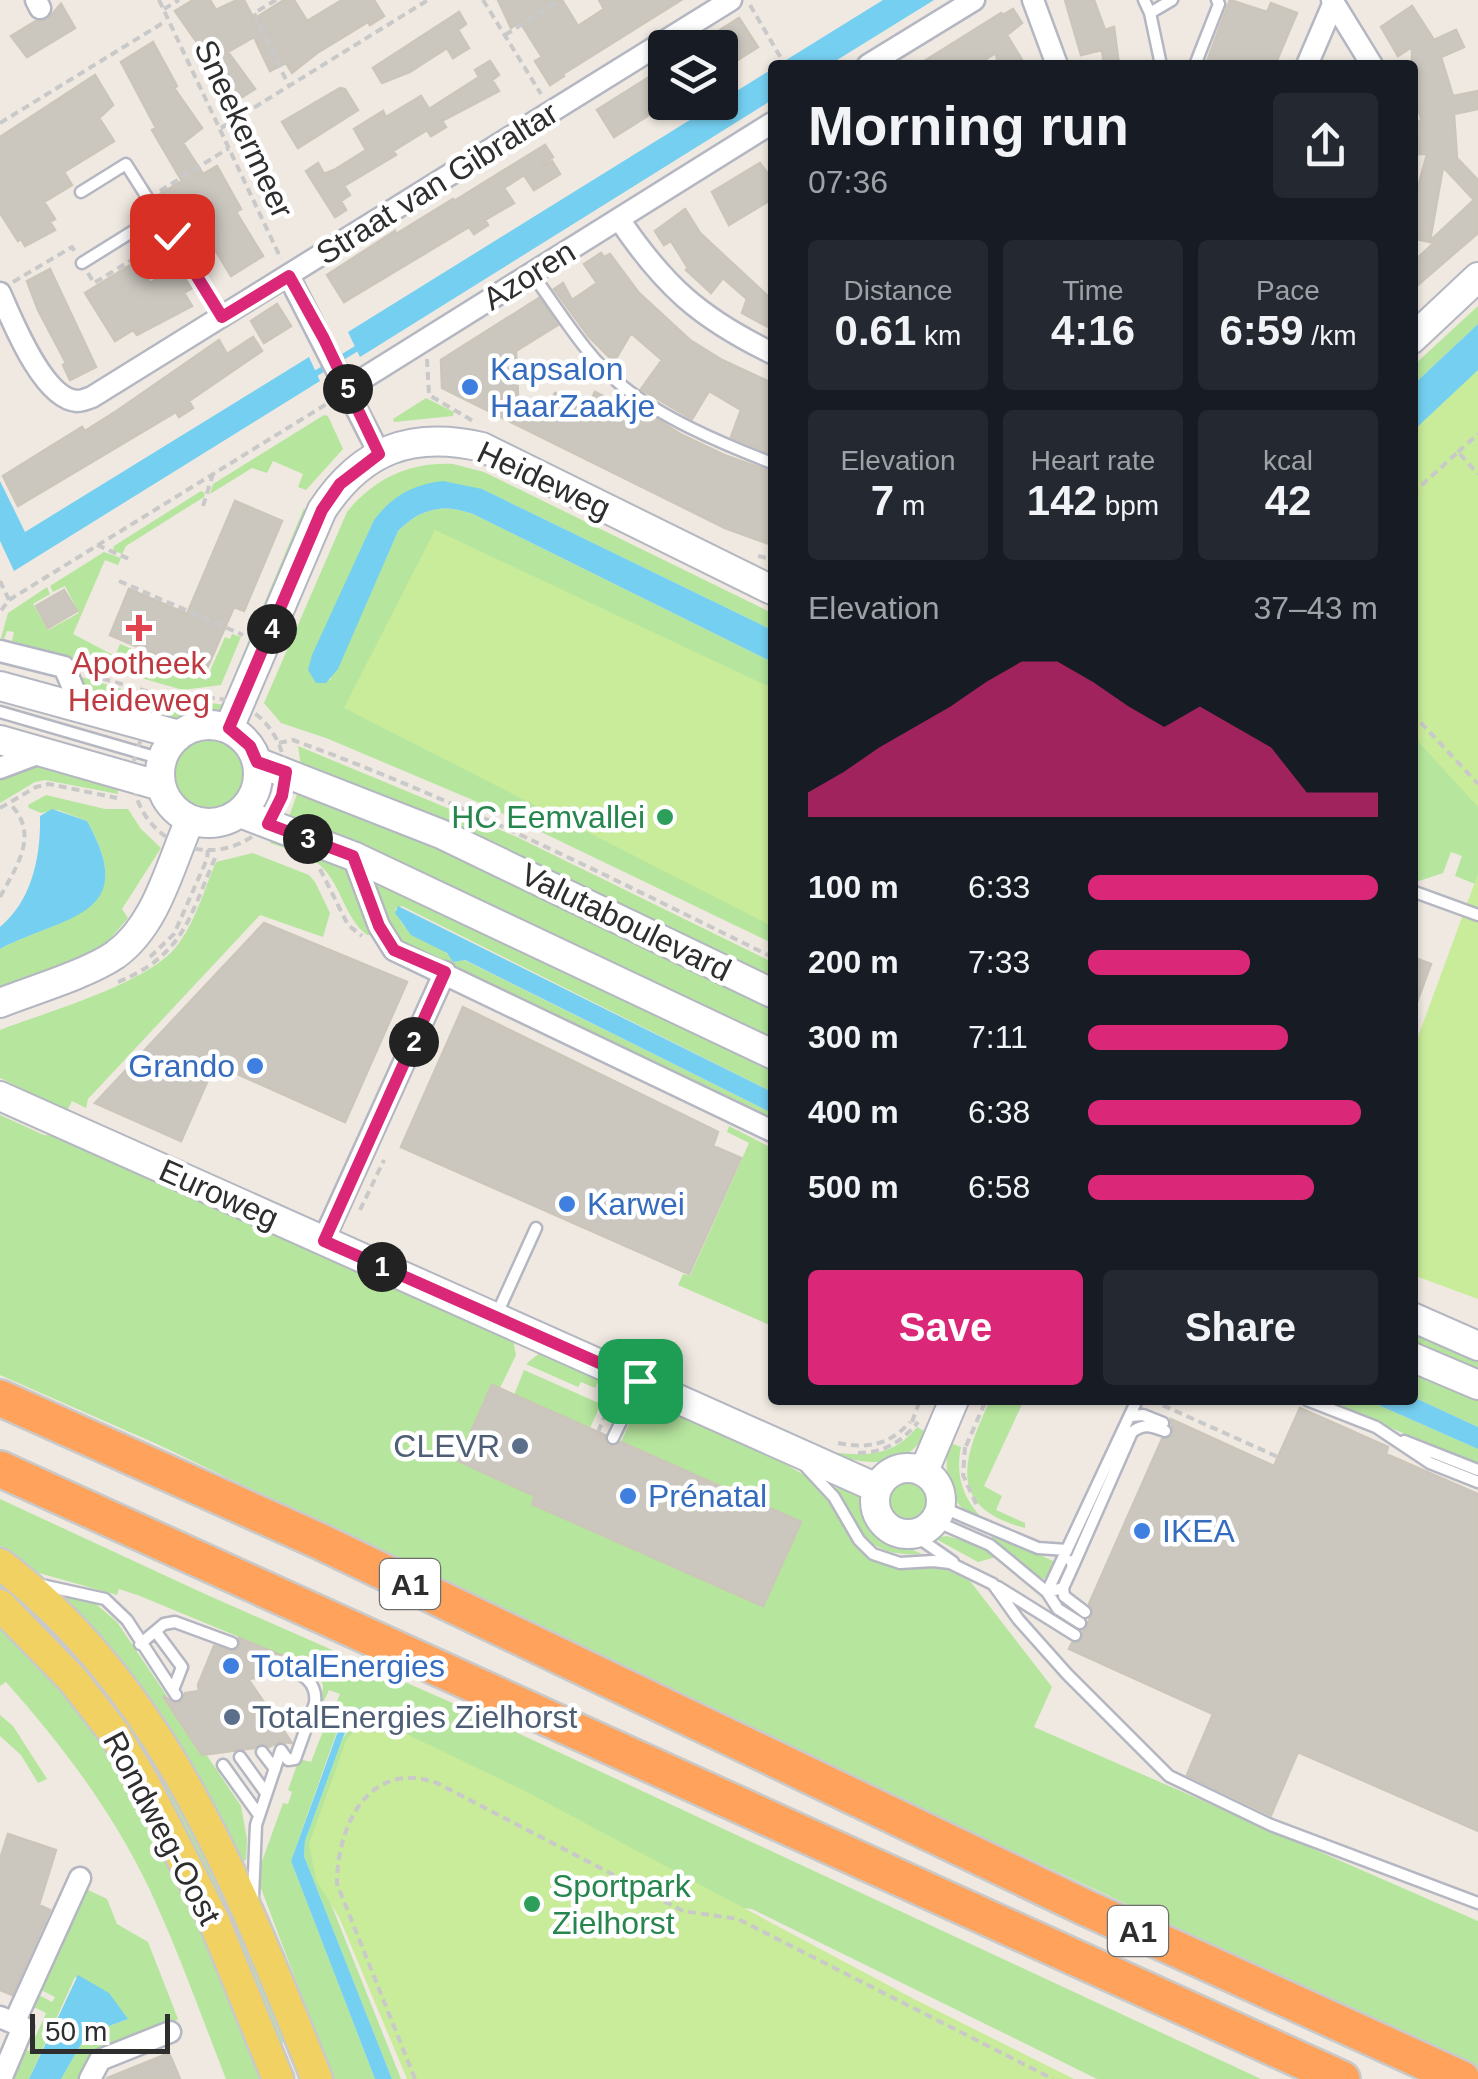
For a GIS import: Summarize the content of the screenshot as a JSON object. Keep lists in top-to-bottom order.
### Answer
{
  "streets": {
    "highway": ["A1"],
    "main road": [
      "Heideweg",
      "Valutaboulevard",
      "Euroweg",
      "Rondweg-Oost"
    ],
    "street": ["Straat van Gibraltar", "Azoren"],
    "path": ["Sneekermeer"]
  },
  "crossings": [
    ["Sneekermeer", "Straat van Gibraltar"]
  ],
  "places": {
    "other": [
      "Kapsalon HaarZaakje",
      "HC Eemvallei",
      "Grando",
      "Karwei",
      "CLEVR",
      "Prénatal",
      "IKEA",
      "TotalEnergies",
      "TotalEnergies Zielhorst",
      "Sportpark Zielhorst"
    ],
    "health": ["Apotheek Heideweg"]
  },
  "scale_bar": "50 m",
  "page": {
    "heading": ["Morning run", "07:36"],
    "stats": [
      ["Distance", "0.61 km"],
      ["Time", "4:16"],
      ["Pace", "6:59 /km"],
      ["Elevation", "7 m"],
      ["Heart rate", "142 bpm"],
      ["kcal", "42"]
    ],
    "pins": [
      "5",
      "4",
      "3",
      "2",
      "1"
    ],
    "chart": ["Elevation", "37–43 m"],
    "list": [
      {
        "name": "100 m",
        "note": "6:33"
      },
      {
        "name": "200 m",
        "note": "7:33"
      },
      {
        "name": "300 m",
        "note": "7:11"
      },
      {
        "name": "400 m",
        "note": "6:38"
      },
      {
        "name": "500 m",
        "note": "6:58"
      }
    ],
    "buttons": ["Save", "Share"],
    "scale": "50 m"
  }
}
